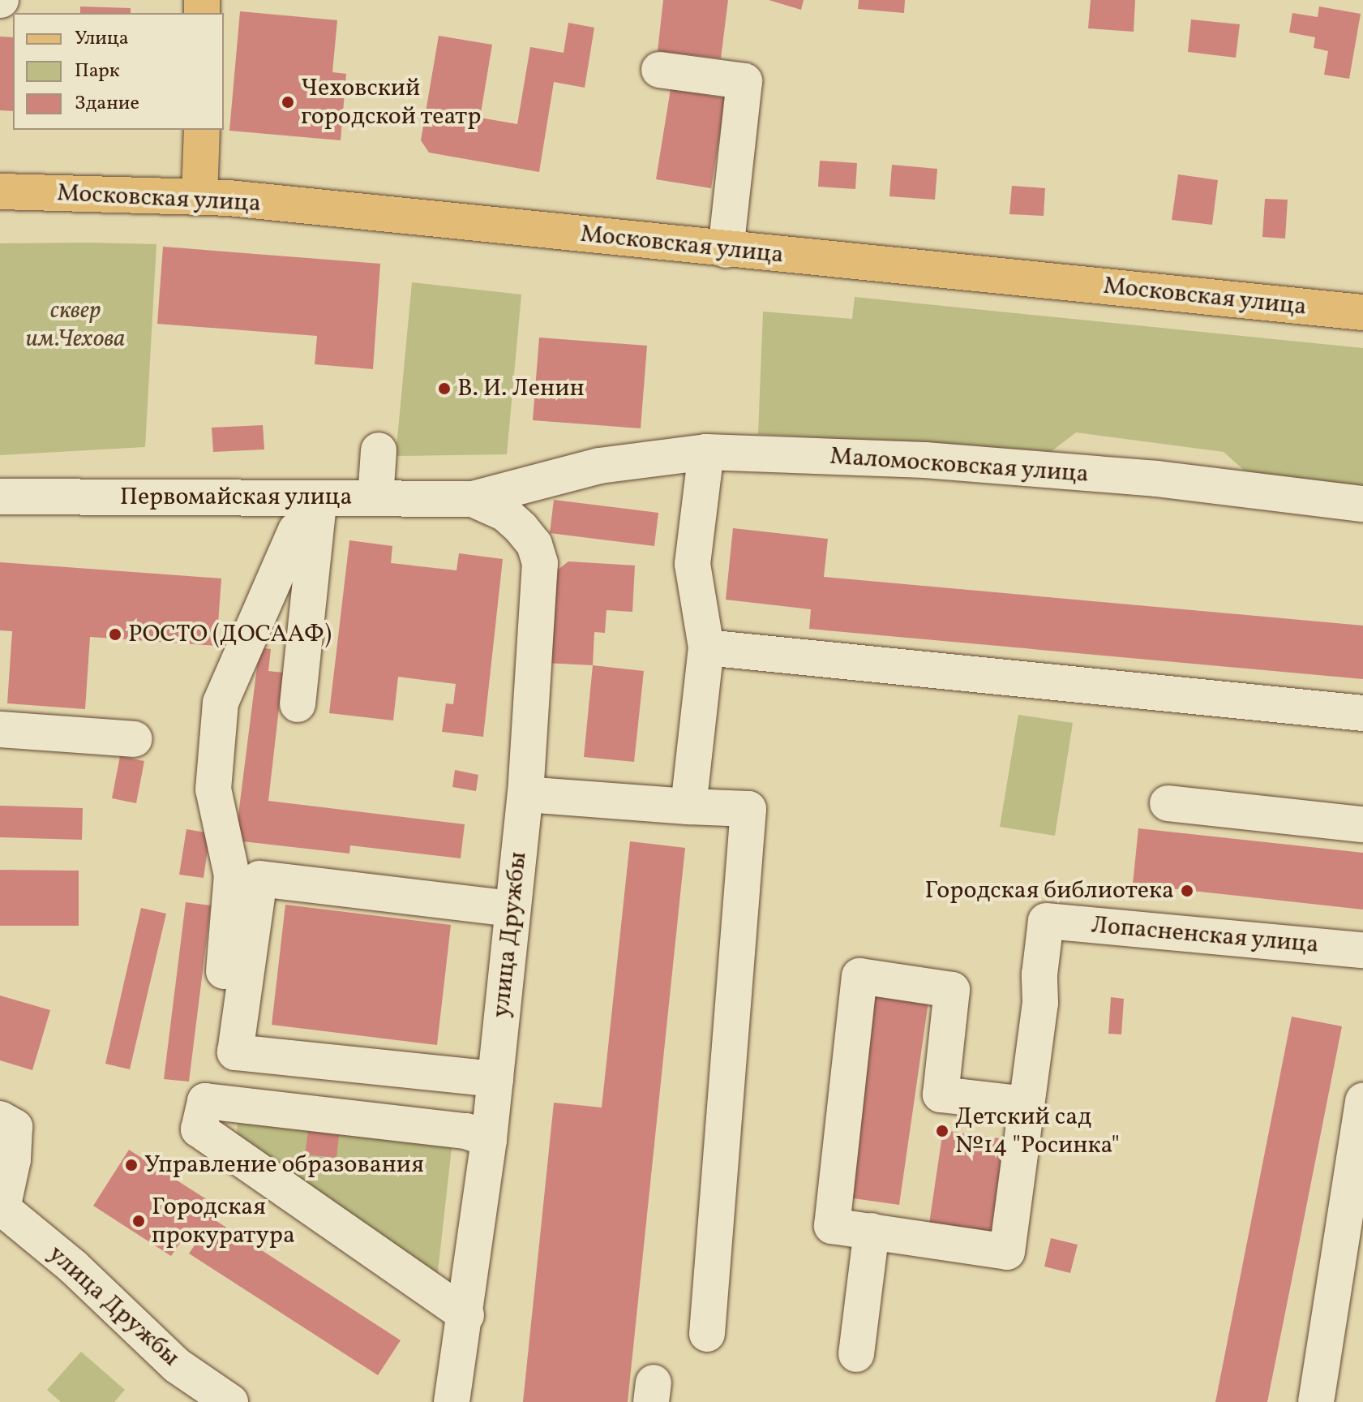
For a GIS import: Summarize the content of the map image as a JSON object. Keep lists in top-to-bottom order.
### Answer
{
  "streets": {
    "main road": ["Московская улица"],
    "street": [
      "Маломосковская улица",
      "Первомайская улица",
      "улица Дружбы",
      "Лопасненская улица"
    ]
  },
  "crossings": [
    ["Маломосковская улица", "улица Дружбы"]
  ],
  "parks": ["сквер им.Чехова"],
  "places": [
    "Чеховский городской театр",
    "В. И. Ленин",
    "РОСТО (ДОСААФ)",
    "Городская библиотека",
    "Детский сад №14 \"Росинка\"",
    "Управление образования",
    "Городская прокуратура"
  ],
  "legend": ["Улица", "Парк", "Здание"]
}
